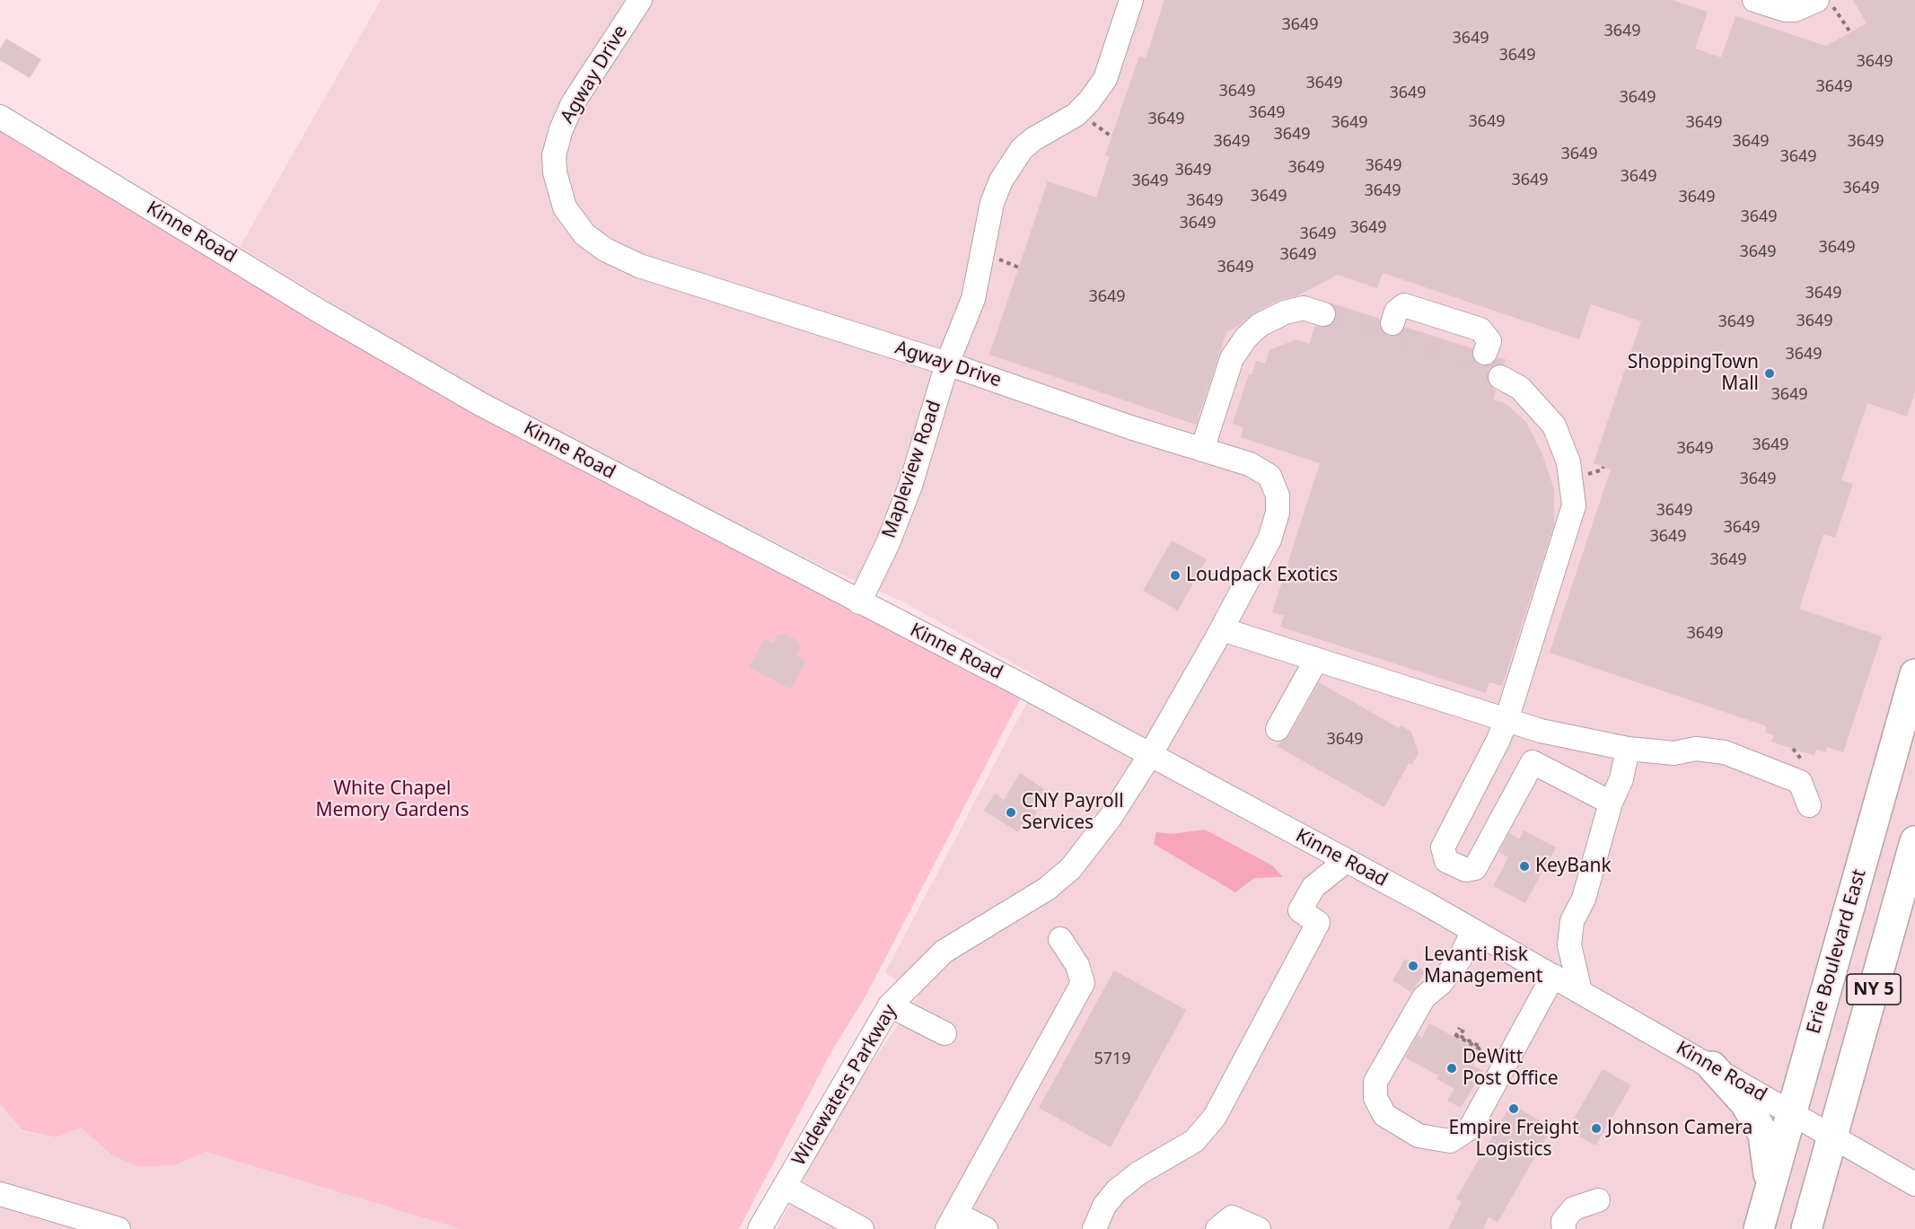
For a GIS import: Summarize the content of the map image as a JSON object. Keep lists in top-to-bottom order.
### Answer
{
  "streets": {
    "main road": ["Erie Boulevard East", "NY 5"],
    "street": [
      "Agway Drive",
      "Kinne Road",
      "Mapleview Road",
      "Widewaters Parkway"
    ]
  },
  "crossings": [
    ["Agway Drive", "Kinne Road"],
    ["Agway Drive", "Mapleview Road"],
    ["Agway Drive", "Widewaters Parkway"],
    ["Kinne Road", "Mapleview Road"],
    ["Kinne Road", "Erie Boulevard East"],
    ["Kinne Road", "NY 5"],
    ["Kinne Road", "Widewaters Parkway"]
  ],
  "parks": ["White Chapel Memory Gardens"],
  "places": [
    "ShoppingTown Mall",
    "Loudpack Exotics",
    "CNY Payroll Services",
    "KeyBank",
    "Levanti Risk Management",
    "DeWitt Post Office",
    "Empire Freight Logistics",
    "Johnson Camera"
  ],
  "house_numbers": [
    "3649",
    "3649",
    "3649",
    "3649",
    "3649",
    "3649",
    "3649",
    "3649",
    "3649",
    "3649",
    "3649",
    "3649",
    "3649",
    "3649",
    "3649",
    "3649",
    "3649",
    "3649",
    "3649",
    "3649",
    "3649",
    "3649",
    "3649",
    "3649",
    "3649",
    "3649",
    "3649",
    "3649",
    "3649",
    "3649",
    "3649",
    "3649",
    "3649",
    "3649",
    "3649",
    "3649",
    "3649",
    "3649",
    "3649",
    "3649",
    "3649",
    "3649",
    "3649",
    "3649",
    "3649",
    "3649",
    "3649",
    "3649",
    "3649",
    "3649",
    "3649",
    "3649",
    "3649",
    "3649",
    "3649",
    "5719"
  ]
}
